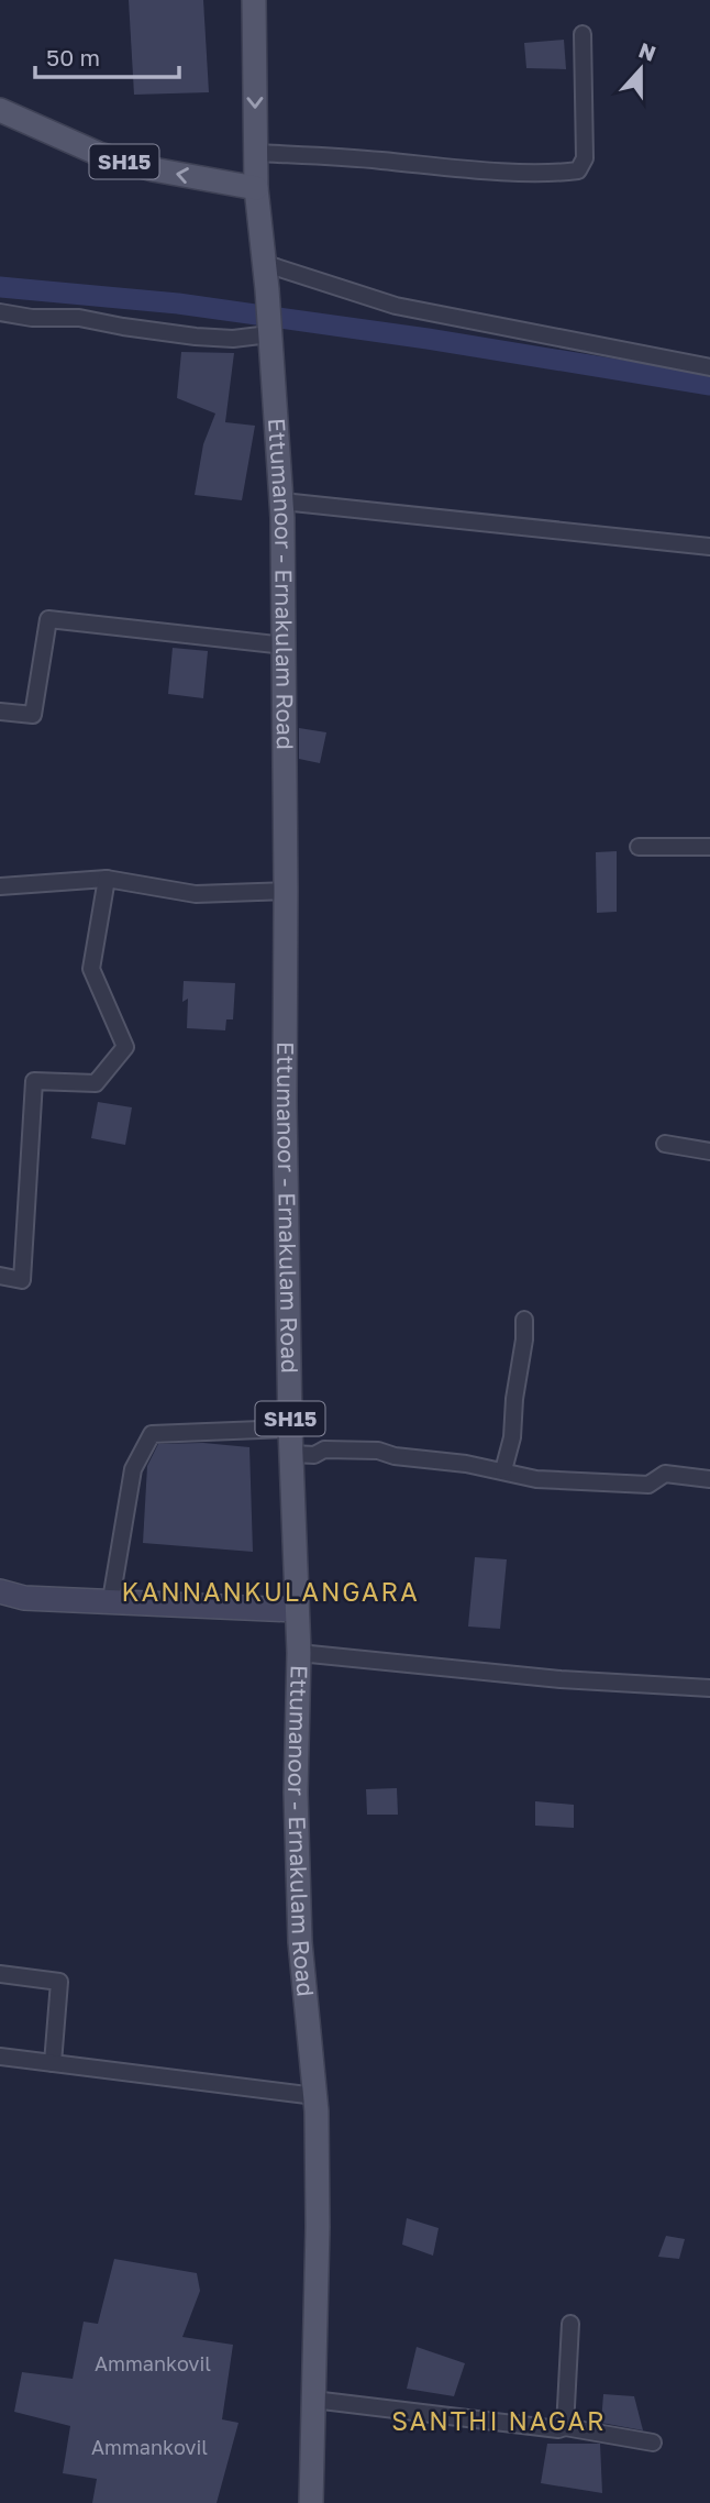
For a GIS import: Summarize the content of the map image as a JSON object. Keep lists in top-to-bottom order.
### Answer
{
  "streets": {
    "main road": ["SH15", "Ettumanoor - Ernakulam Road"]
  },
  "crossings": [
    ["SH15", "Ettumanoor - Ernakulam Road"]
  ],
  "districts": ["KANNANKULANGARA", "SANTHI NAGAR"],
  "house_numbers": ["Ammankovil", "Ammankovil"],
  "scale_bar": "50 m",
  "north": "top"
}
